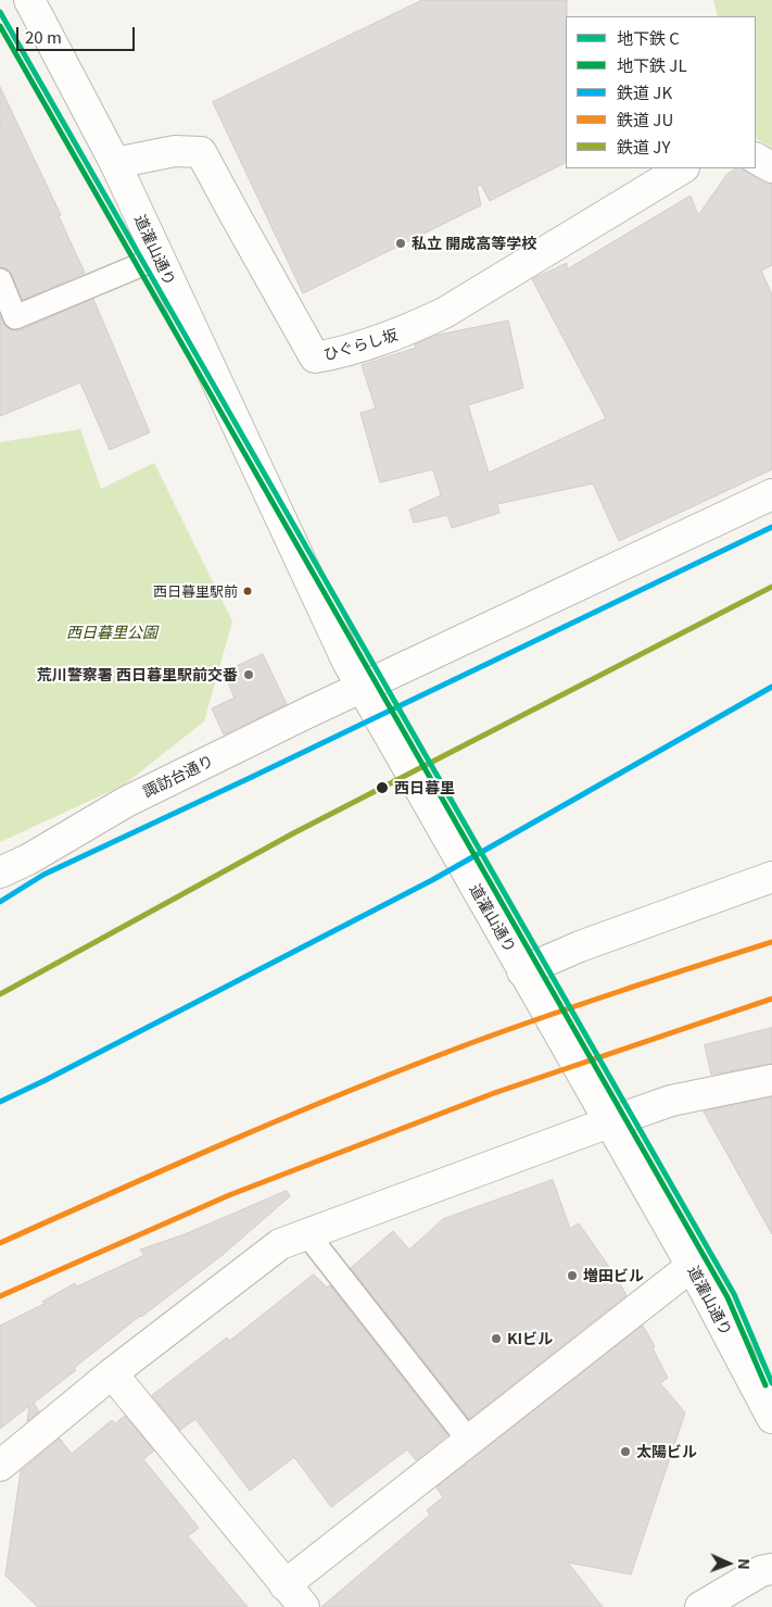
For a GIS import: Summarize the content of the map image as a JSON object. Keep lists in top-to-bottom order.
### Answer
{
  "streets": {
    "street": ["道灌山通り", "ひぐらし坂", "諏訪台通り"]
  },
  "crossings": [
    ["道灌山通り", "ひぐらし坂"],
    ["道灌山通り", "諏訪台通り"]
  ],
  "parks": ["西日暮里公園"],
  "places": [
    "私立 開成高等学校",
    "西日暮里駅前",
    "荒川警察署 西日暮里駅前交番",
    "西日暮里",
    "増田ビル",
    "KIビル",
    "太陽ビル"
  ],
  "lines": [
    "metro line C",
    "metro line JL",
    "rail line JK",
    "rail line JY",
    "rail line JU"
  ],
  "legend": [
    "地下鉄 C",
    "地下鉄 JL",
    "鉄道 JK",
    "鉄道 JU",
    "鉄道 JY"
  ],
  "scale_bar": "20 m",
  "north": "right"
}
